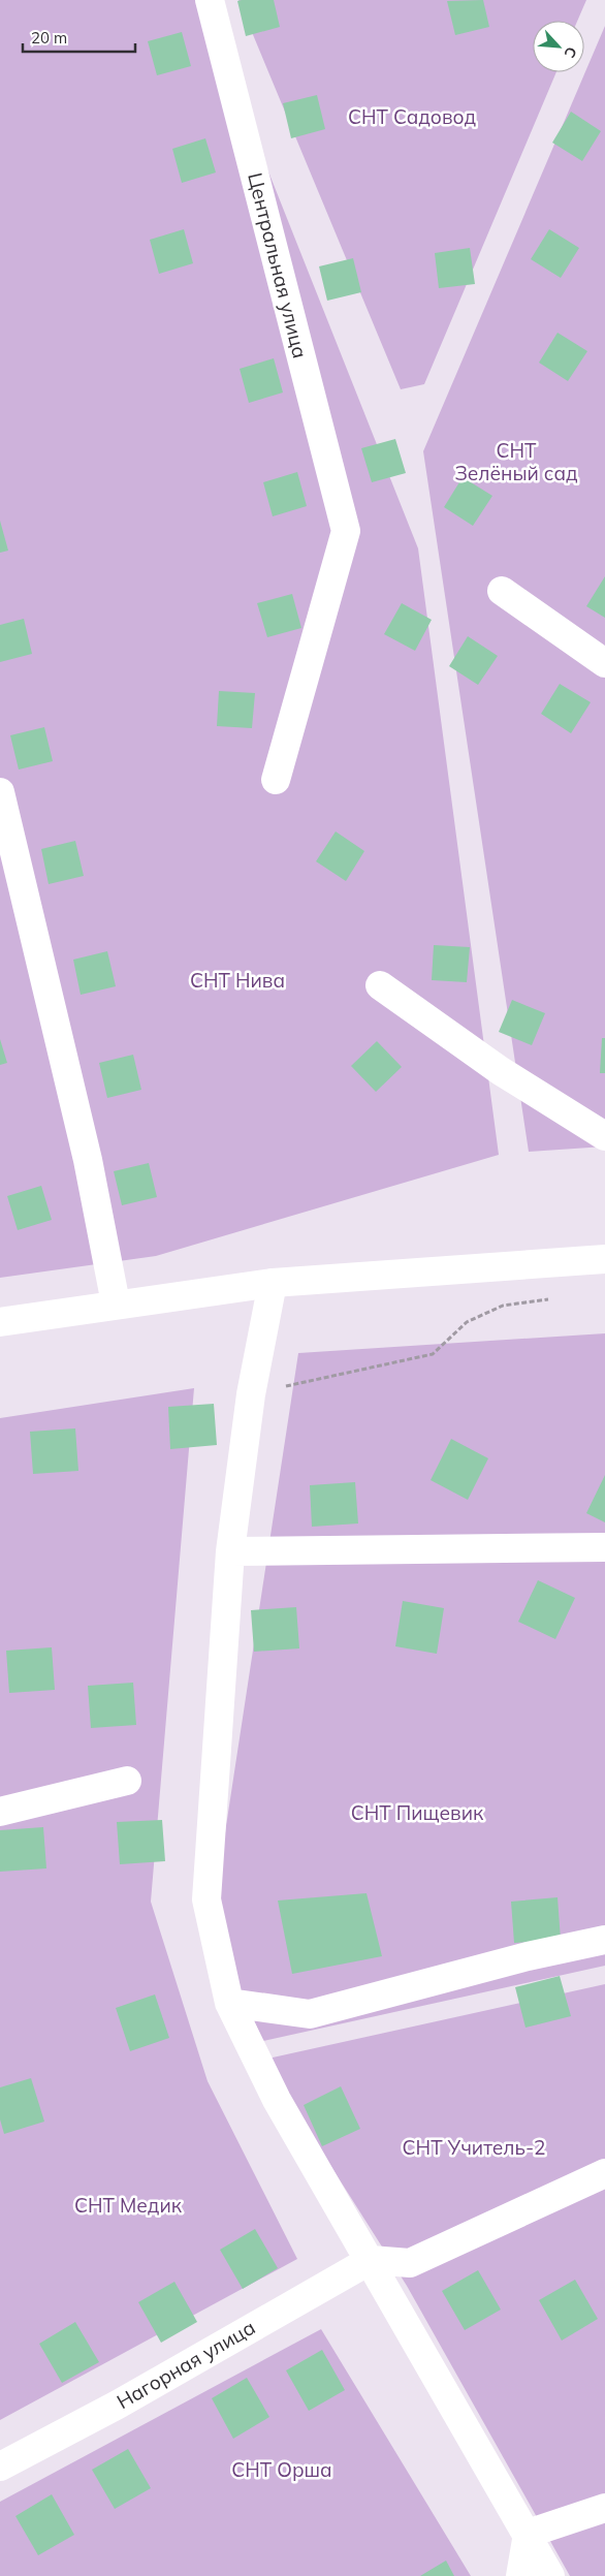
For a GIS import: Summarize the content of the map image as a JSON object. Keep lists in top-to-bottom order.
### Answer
{
  "streets": {
    "street": ["Центральная улица", "Нагорная улица"]
  },
  "parks": [
    "СНТ Садовод",
    "СНТ Зелёный сад",
    "СНТ Нива",
    "СНТ Пищевик",
    "СНТ Учитель-2",
    "СНТ Медик",
    "СНТ Орша"
  ],
  "scale_bar": "20 m",
  "north": "bottom right"
}
